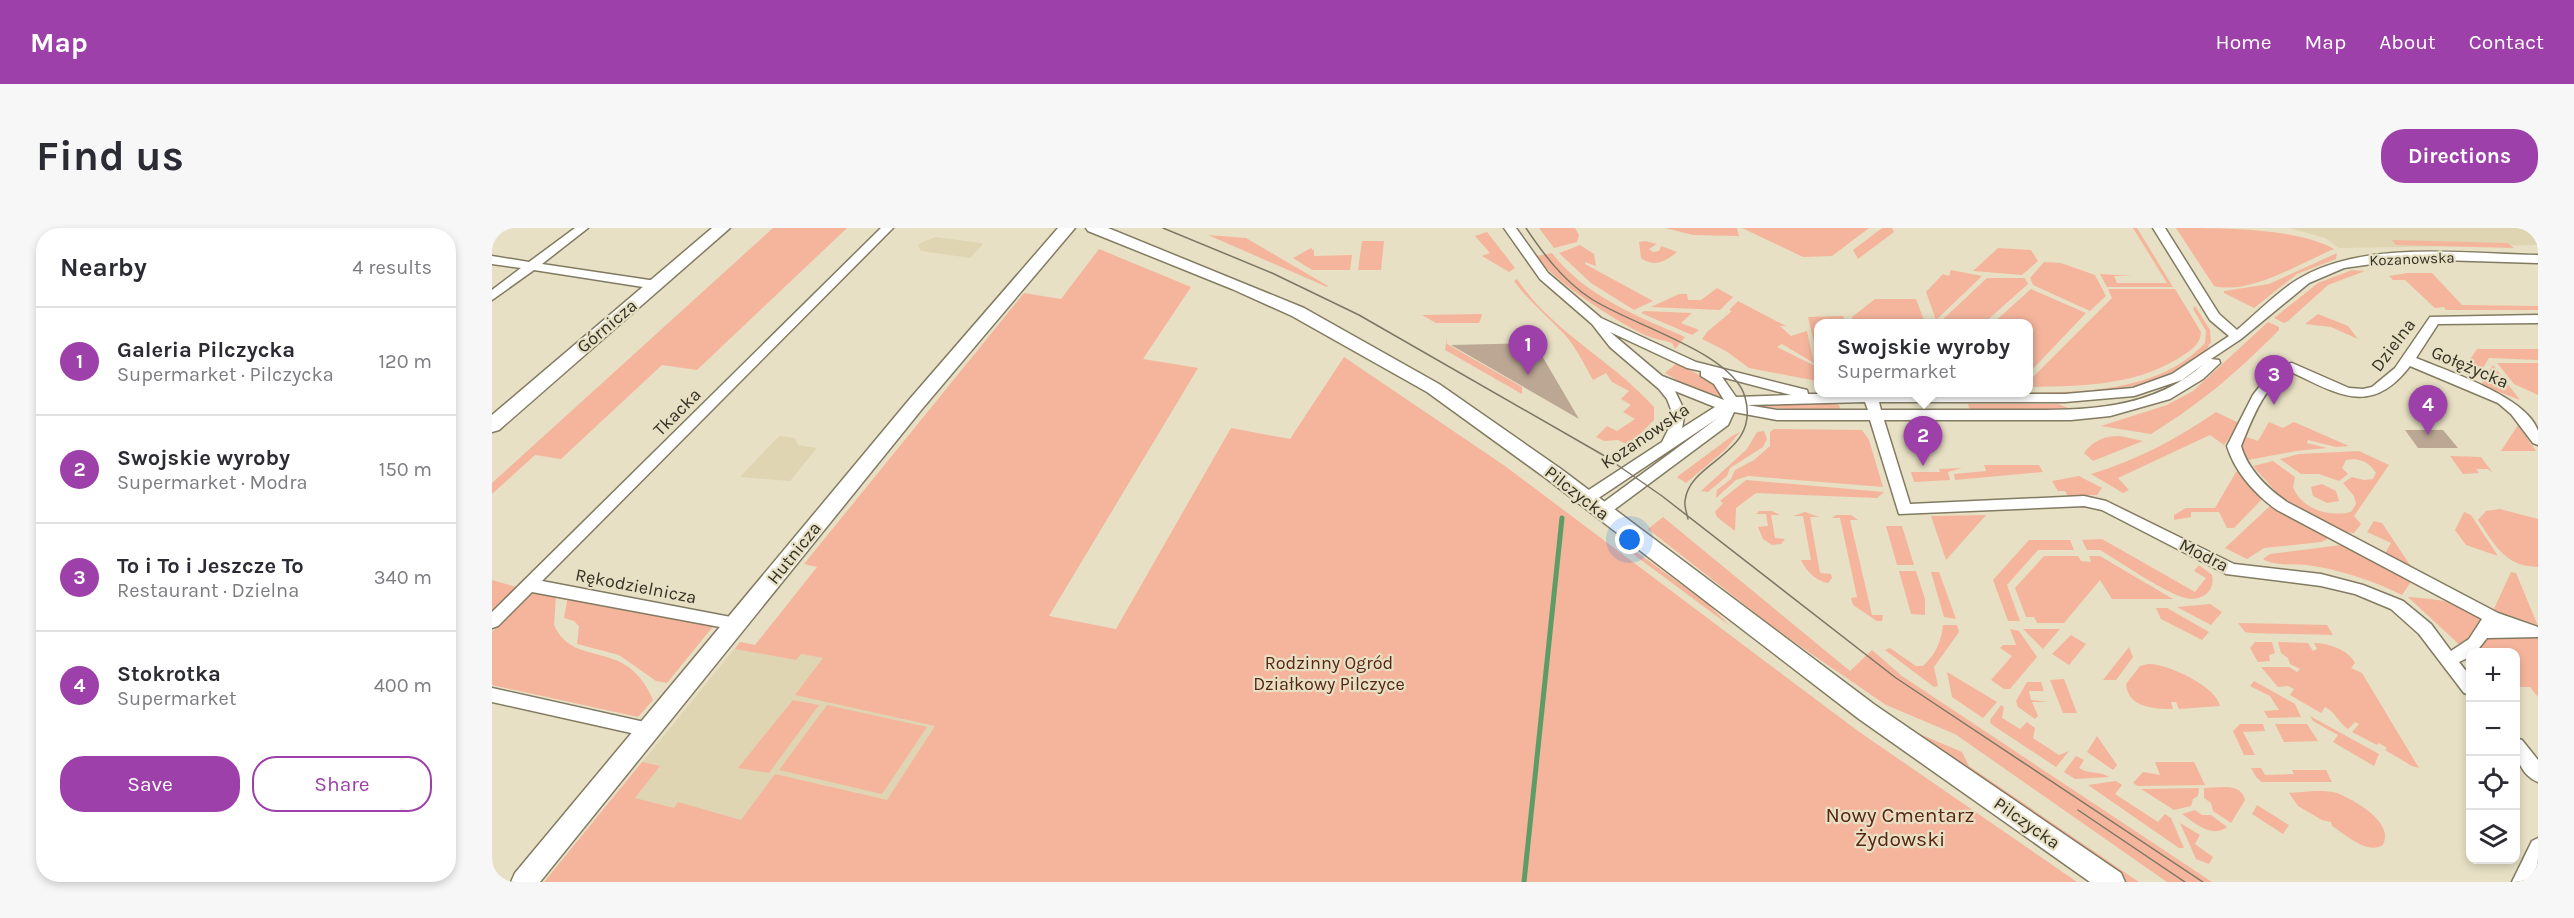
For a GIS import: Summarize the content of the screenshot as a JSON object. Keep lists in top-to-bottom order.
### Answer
{
  "streets": {
    "street": [
      "Kozanowska",
      "Górnicza",
      "Dzielna",
      "Gołężycka",
      "Tkacka",
      "Pilczycka",
      "Hutnicza",
      "Modra",
      "Rękodzielnicza"
    ]
  },
  "crossings": [
    ["Kozanowska", "Pilczycka"],
    ["Kozanowska", "Modra"],
    ["Dzielna", "Gołężycka"],
    ["Tkacka", "Rękodzielnicza"],
    ["Hutnicza", "Rękodzielnicza"]
  ],
  "parks": ["Rodzinny Ogród Działkowy Pilczyce", "Nowy Cmentarz Żydowski"],
  "page": {
    "header": "Map",
    "nav": [
      "Home",
      "Map",
      "About",
      "Contact"
    ],
    "buttons": [
      "Directions",
      ["Save", "Share"]
    ],
    "title": "Find us",
    "heading": ["Nearby", "4 results"],
    "list": [
      {
        "mark": "1",
        "name": "Galeria Pilczycka",
        "note": "Supermarket · Pilczycka",
        "value": "120 m"
      },
      {
        "mark": "2",
        "name": "Swojskie wyroby",
        "note": "Supermarket · Modra",
        "value": "150 m"
      },
      {
        "mark": "3",
        "name": "To i To i Jeszcze To",
        "note": "Restaurant · Dzielna",
        "value": "340 m"
      },
      {
        "mark": "4",
        "name": "Stokrotka",
        "note": "Supermarket",
        "value": "400 m"
      }
    ],
    "popup": ["Swojskie wyroby", "Supermarket"],
    "pins": [
      "1",
      "3",
      "4",
      "2"
    ],
    "map_buttons": ["+", "−"]
  }
}
